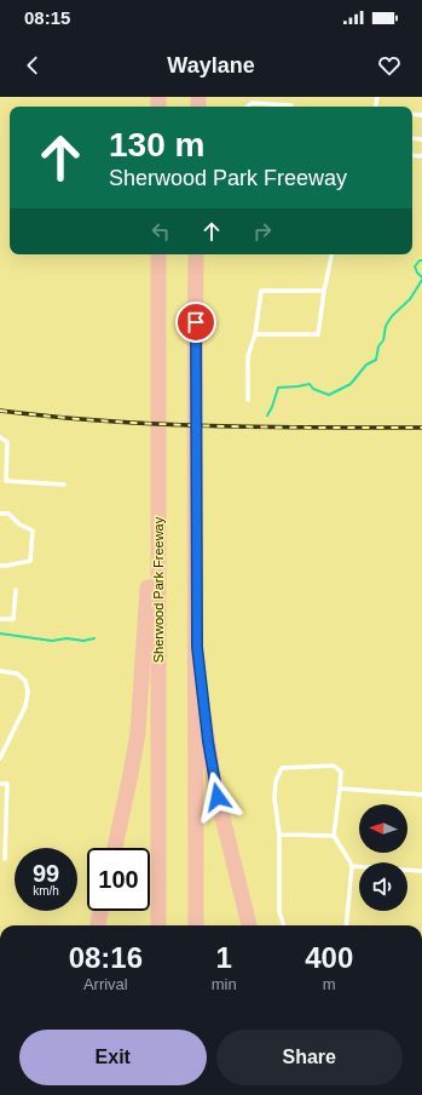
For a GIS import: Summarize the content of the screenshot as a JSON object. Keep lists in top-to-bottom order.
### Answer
{
  "streets": {
    "highway": ["Sherwood Park Freeway"]
  },
  "north": "left",
  "page": {
    "status": "08:15",
    "header": "Waylane",
    "turn": ["130 m", "Sherwood Park Freeway"],
    "speed": "99 km/h",
    "limit": "100",
    "eta": [
      "08:16",
      "Arrival",
      "1",
      "min",
      "400",
      "m"
    ],
    "buttons": ["Exit", "Share"]
  }
}
